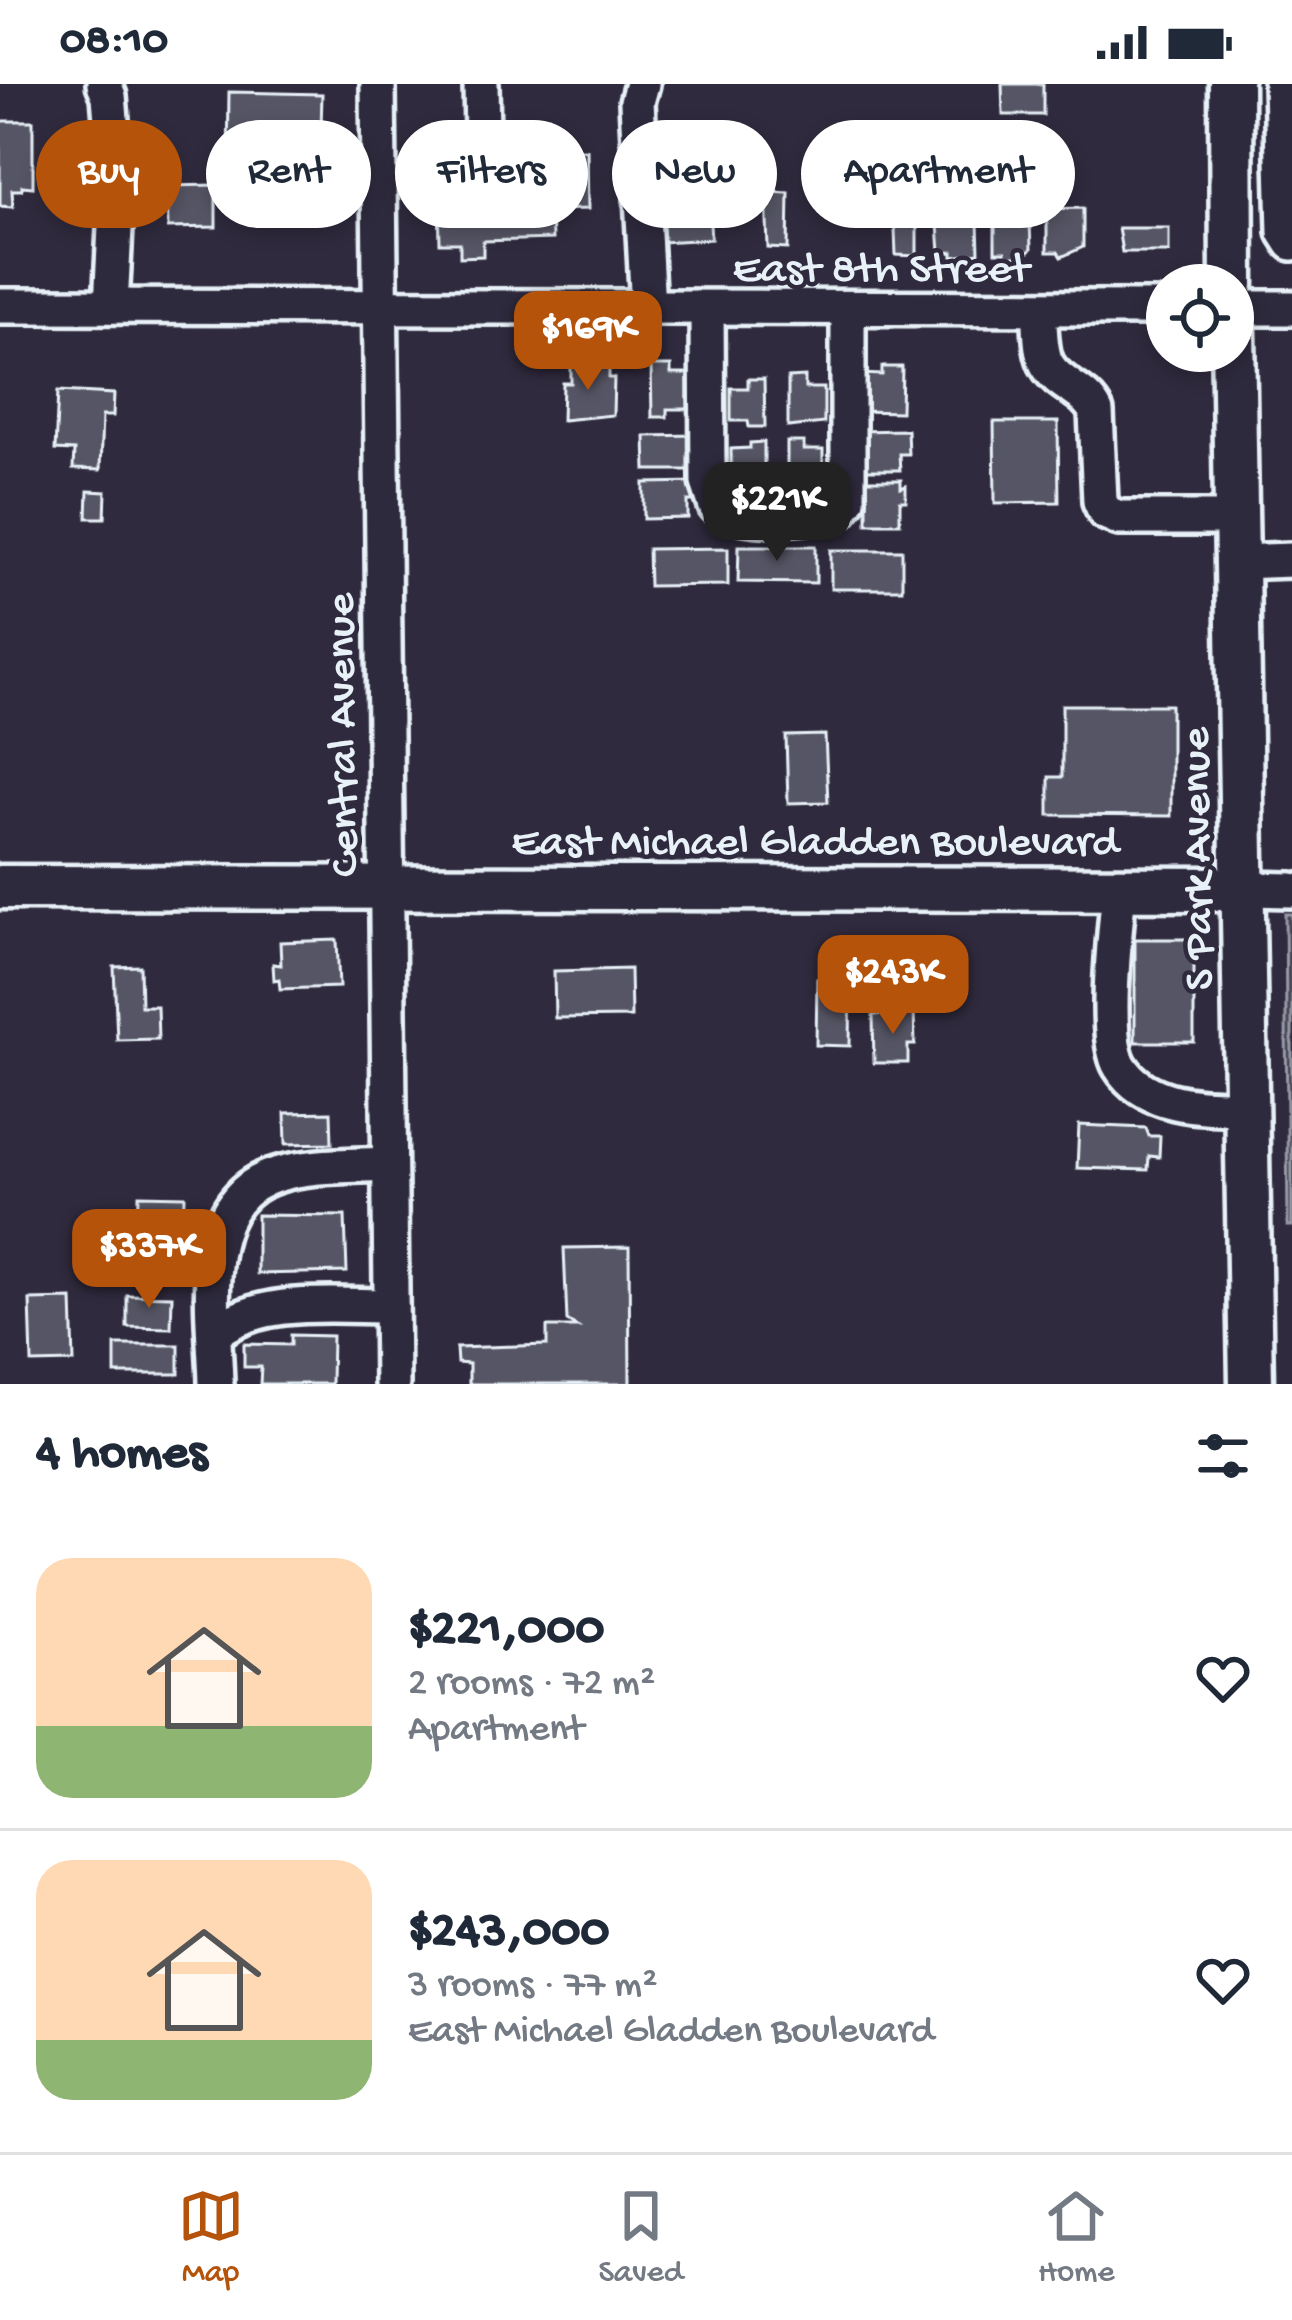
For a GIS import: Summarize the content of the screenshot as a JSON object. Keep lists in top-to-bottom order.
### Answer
{
  "streets": {
    "main road": ["East Michael Gladden Boulevard", "S Park Avenue"],
    "street": ["East 8th Street", "Central Avenue"]
  },
  "crossings": [
    ["East 8th Street", "Central Avenue"],
    ["Central Avenue", "East Michael Gladden Boulevard"],
    ["East Michael Gladden Boulevard", "S Park Avenue"]
  ],
  "page": {
    "status": "08:10",
    "chip": [
      "Buy",
      "Rent",
      "Filters",
      "New",
      "Apartment"
    ],
    "price": [
      "$169K",
      "$221K",
      "$243K",
      "$337K"
    ],
    "heading": "4 homes",
    "list": [
      {
        "name": "$221,000",
        "note": "2 rooms · 72 m² · Apartment"
      },
      {
        "name": "$243,000",
        "note": "3 rooms · 77 m² · East Michael Gladden Boulevard"
      }
    ],
    "tabs": ["Map", "Saved", "Home"]
  }
}
